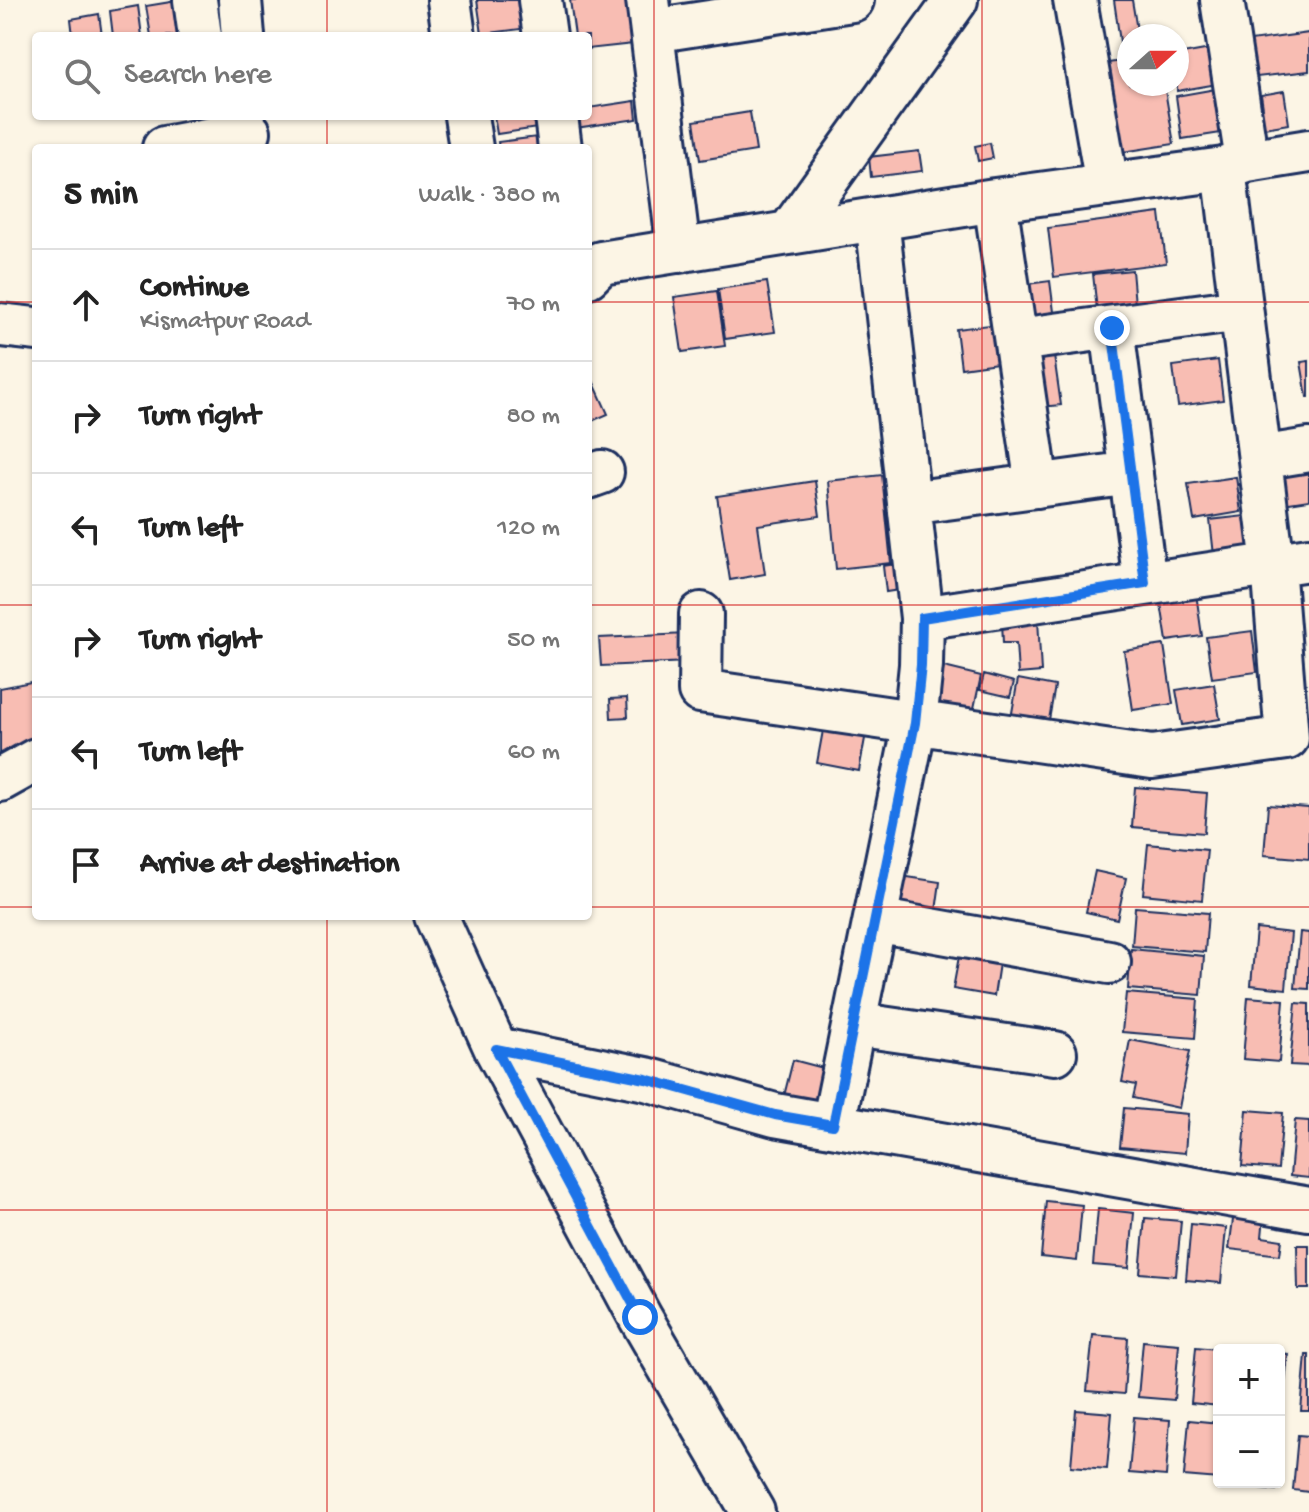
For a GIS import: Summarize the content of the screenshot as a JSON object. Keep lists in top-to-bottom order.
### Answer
{
  "north": "right",
  "page": {
    "search": "Search here",
    "heading": ["5 min", "Walk · 380 m"],
    "list": [
      ["Continue", "Kismatpur Road", "70 m"],
      ["Turn right", "80 m"],
      ["Turn left", "120 m"],
      ["Turn right", "50 m"],
      ["Turn left", "60 m"],
      "Arrive at destination"
    ],
    "map_buttons": ["+", "−"]
  }
}
